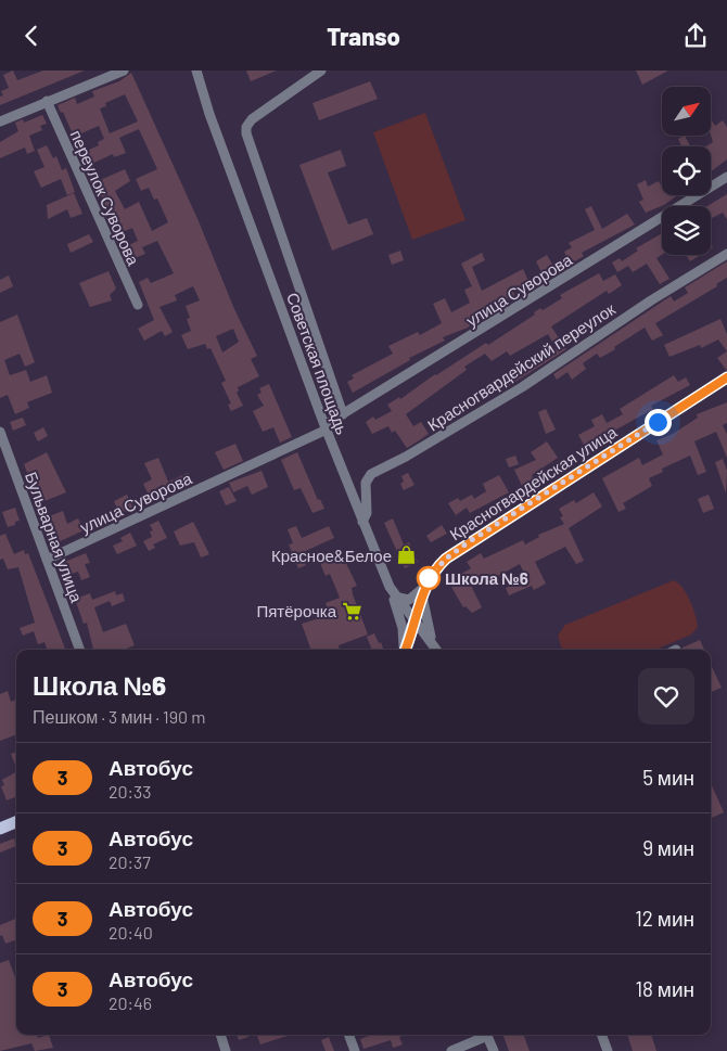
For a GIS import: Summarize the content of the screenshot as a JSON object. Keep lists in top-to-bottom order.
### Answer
{
  "streets": {
    "main road": ["Красногвардейская улица"],
    "street": [
      "переулок Суворова",
      "улица Суворова",
      "Советская площадь",
      "Красногвардейский переулок",
      "Бульварная улица"
    ]
  },
  "crossings": [
    ["улица Суворова", "Советская площадь"],
    ["улица Суворова", "Бульварная улица"],
    ["Советская площадь", "Красногвардейский переулок"],
    ["Советская площадь", "Красногвардейская улица"]
  ],
  "places": {
    "shop": ["Красное&Белое"],
    "other": ["Школа №6"],
    "supermarket": ["Пятёрочка"]
  },
  "lines": ["bus line 3"],
  "north": "top right",
  "page": {
    "header": "Transo",
    "heading": ["Школа №6", "Пешком · 3 мин · 190 m"],
    "list": [
      {
        "mark": "3",
        "name": "Автобус",
        "note": "20:33",
        "value": "5 мин"
      },
      {
        "mark": "3",
        "name": "Автобус",
        "note": "20:37",
        "value": "9 мин"
      },
      {
        "mark": "3",
        "name": "Автобус",
        "note": "20:40",
        "value": "12 мин"
      },
      {
        "mark": "3",
        "name": "Автобус",
        "note": "20:46",
        "value": "18 мин"
      }
    ]
  }
}
